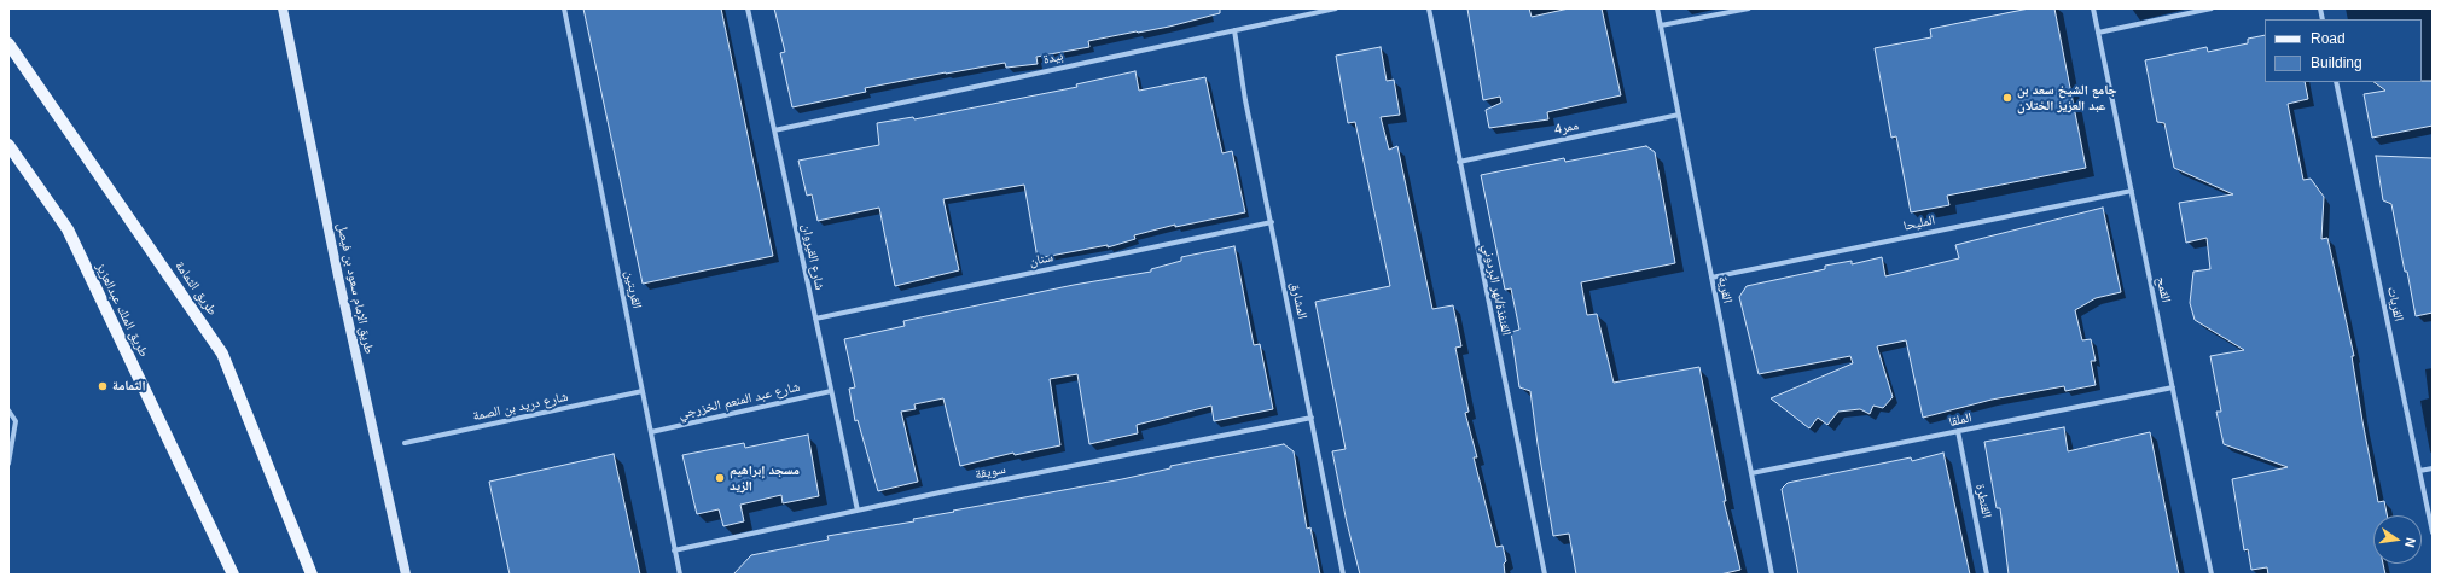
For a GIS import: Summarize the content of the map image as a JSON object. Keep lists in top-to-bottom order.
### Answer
{
  "streets": {
    "main road": ["طريق الثمامة", "طريق الإمام سعود بن فيصل", "طريق الملك عبدالعزيز"],
    "street": [
      "بيدة",
      "ممر4",
      "المليحا",
      "شارع القيروان",
      "سنان",
      "القريتين",
      "القنفذة/نهر البردوني",
      "القرية",
      "القمح",
      "المشارق",
      "القريات",
      "شارع عبد المنعم الخزرجي",
      "شارع دريد بن الصمة",
      "الملقا",
      "سويقة",
      "القنطرة"
    ]
  },
  "crossings": [
    ["بيدة", "شارع القيروان"],
    ["بيدة", "المشارق"],
    ["ممر4", "القنفذة/نهر البردوني"],
    ["ممر4", "القرية"],
    ["المليحا", "القرية"],
    ["المليحا", "القمح"],
    ["شارع القيروان", "سنان"],
    ["شارع القيروان", "شارع عبد المنعم الخزرجي"],
    ["شارع القيروان", "سويقة"],
    ["سنان", "المشارق"],
    ["القريتين", "شارع عبد المنعم الخزرجي"],
    ["القريتين", "شارع دريد بن الصمة"],
    ["القريتين", "سويقة"],
    ["القرية", "الملقا"],
    ["القمح", "الملقا"],
    ["المشارق", "سويقة"],
    ["الملقا", "القنطرة"]
  ],
  "places": ["جامع الشيخ سعد بن عبد العزيز الختلان", "الثمامة", "مسجد إبراهيم الزيد"],
  "legend": ["Road", "Building"],
  "north": "right"
}
